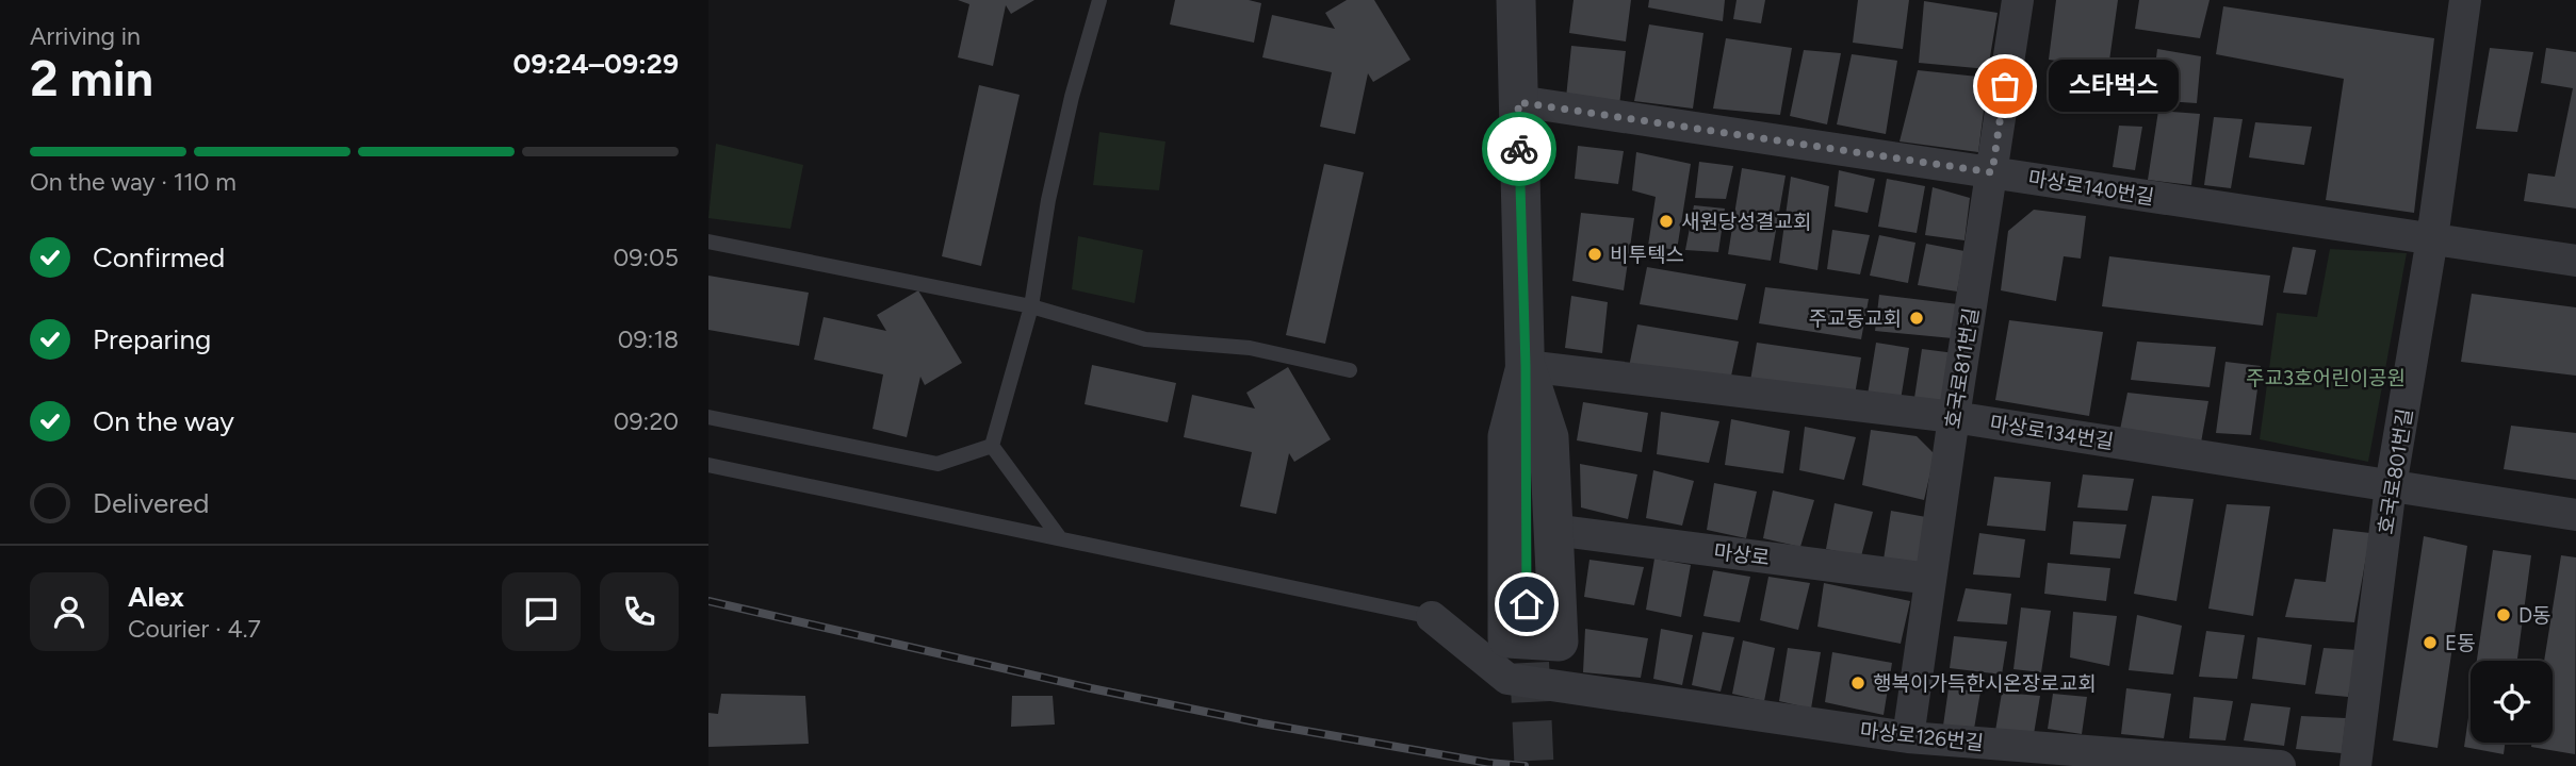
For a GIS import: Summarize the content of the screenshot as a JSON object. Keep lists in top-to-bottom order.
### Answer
{
  "streets": {
    "street": [
      "마상로140번길",
      "호국로811번길",
      "마상로134번길",
      "호국로801번길",
      "마상로",
      "마상로126번길"
    ]
  },
  "crossings": [
    ["마상로140번길", "호국로811번길"],
    ["마상로140번길", "호국로801번길"],
    ["호국로811번길", "마상로134번길"],
    ["호국로811번길", "마상로"],
    ["호국로811번길", "마상로126번길"],
    ["마상로134번길", "호국로801번길"]
  ],
  "parks": ["주교3호어린이공원"],
  "places": [
    "스타벅스",
    "새원당성결교회",
    "비투텍스",
    "주교동교회",
    "D동",
    "E동",
    "행복이가득한시온장로교회"
  ],
  "page": {
    "heading": ["2 min", "Arriving in", "09:24–09:29"],
    "panel": ["Alex", "Courier · 4.7"],
    "bubble": "스타벅스",
    "bar": "On the way · 110 m",
    "list": [
      ["Confirmed", "09:05"],
      ["Preparing", "09:18"],
      ["On the way", "09:20"],
      "Delivered"
    ]
  }
}
